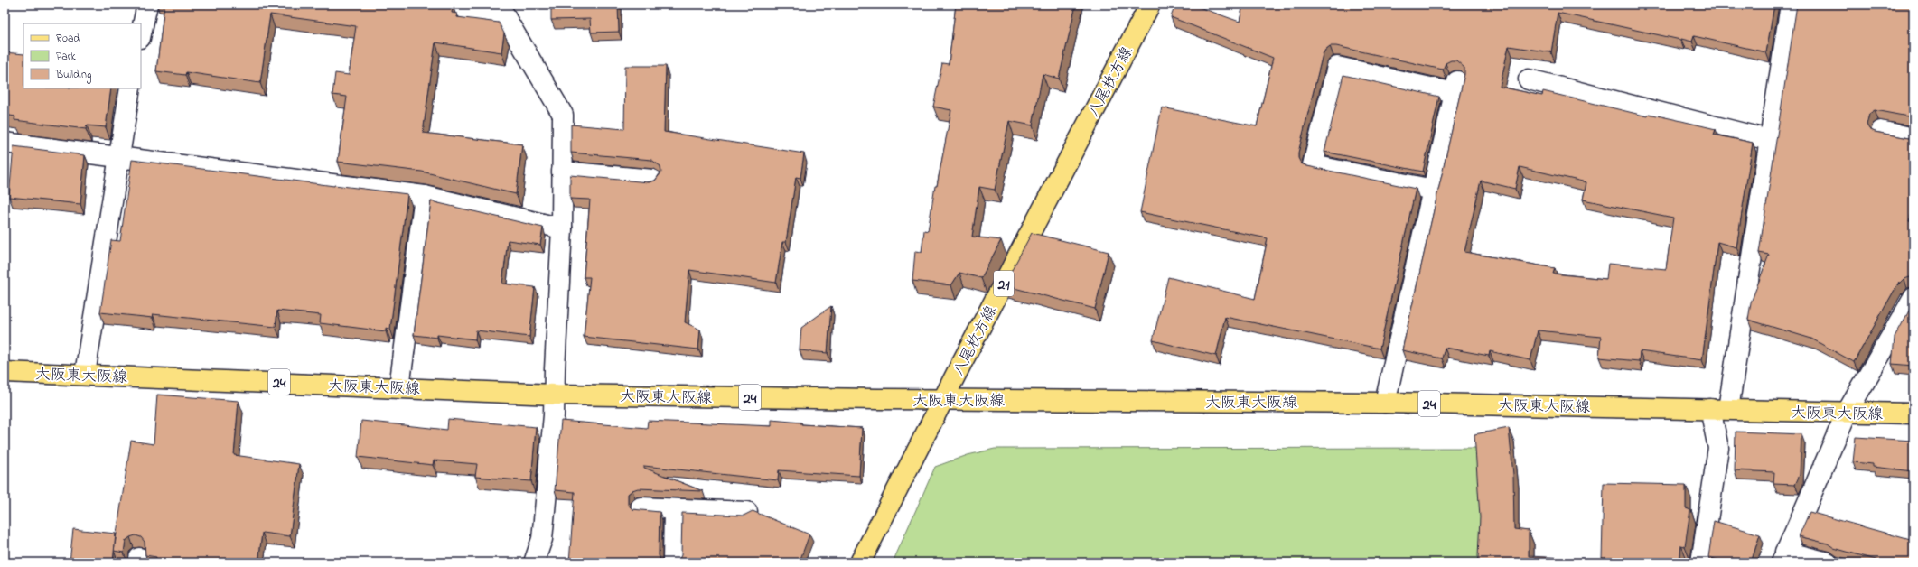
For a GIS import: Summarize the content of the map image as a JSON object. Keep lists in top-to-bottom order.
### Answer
{
  "streets": {
    "main road": [
      "八尾枚方線",
      "21",
      "大阪東大阪線",
      "24"
    ]
  },
  "crossings": [
    ["八尾枚方線", "大阪東大阪線"]
  ],
  "legend": ["Road", "Park", "Building"]
}
